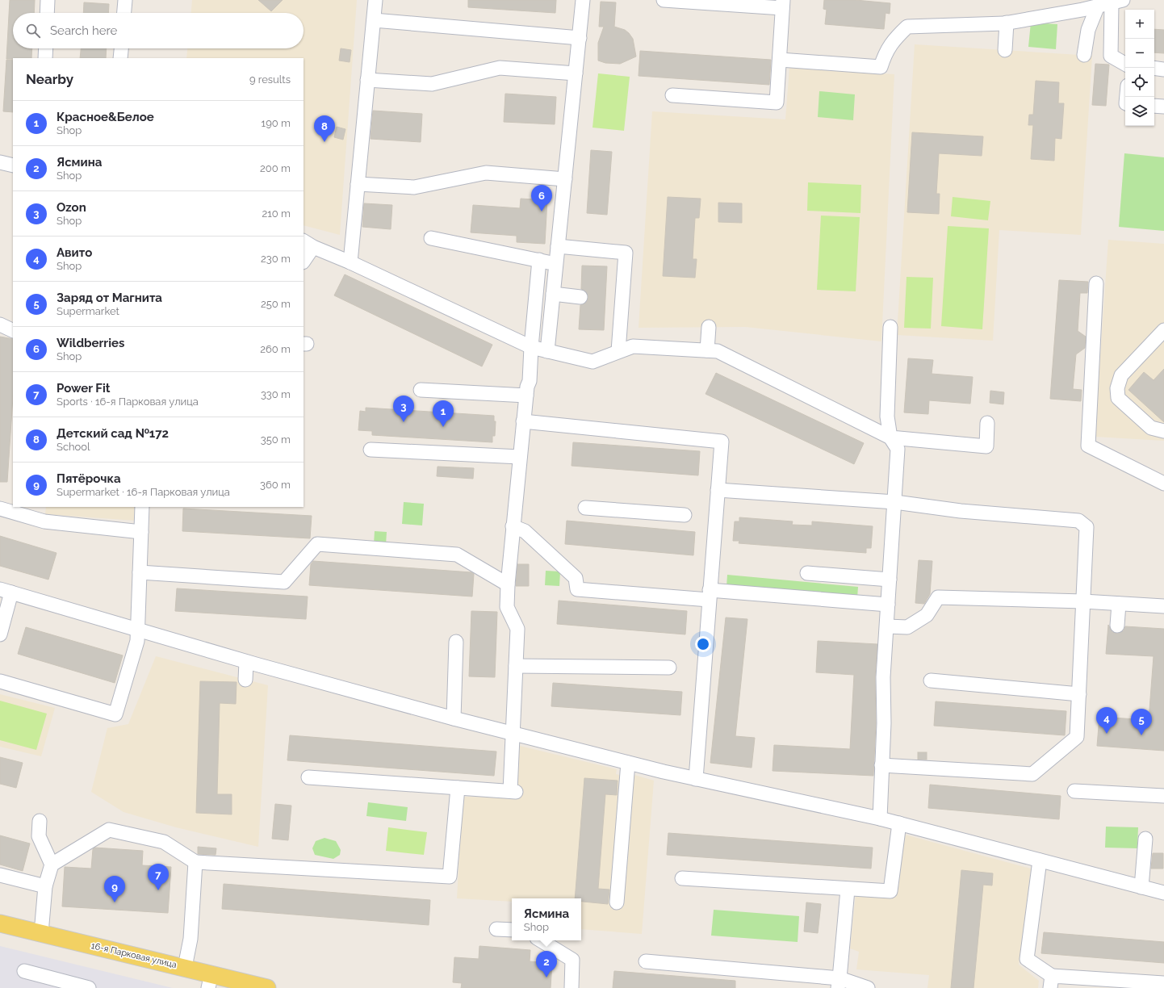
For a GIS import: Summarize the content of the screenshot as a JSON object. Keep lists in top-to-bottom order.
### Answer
{
  "streets": {
    "main road": ["16-я Парковая улица"]
  },
  "page": {
    "map_buttons": ["+", "−"],
    "search": "Search here",
    "heading": ["Nearby", "9 results"],
    "list": [
      {
        "mark": "1",
        "name": "Красное&Белое",
        "note": "Shop",
        "value": "190 m"
      },
      {
        "mark": "2",
        "name": "Ясмина",
        "note": "Shop",
        "value": "200 m"
      },
      {
        "mark": "3",
        "name": "Ozon",
        "note": "Shop",
        "value": "210 m"
      },
      {
        "mark": "4",
        "name": "Авито",
        "note": "Shop",
        "value": "230 m"
      },
      {
        "mark": "5",
        "name": "Заряд от Магнита",
        "note": "Supermarket",
        "value": "250 m"
      },
      {
        "mark": "6",
        "name": "Wildberries",
        "note": "Shop",
        "value": "260 m"
      },
      {
        "mark": "7",
        "name": "Power Fit",
        "note": "Sports · 16-я Парковая улица",
        "value": "330 m"
      },
      {
        "mark": "8",
        "name": "Детский сад №172",
        "note": "School",
        "value": "350 m"
      },
      {
        "mark": "9",
        "name": "Пятёрочка",
        "note": "Supermarket · 16-я Парковая улица",
        "value": "360 m"
      }
    ],
    "pins": [
      "8",
      "6",
      "3",
      "1",
      "4",
      "5",
      "7",
      "9",
      "2"
    ],
    "popup": ["Ясмина", "Shop"]
  }
}
